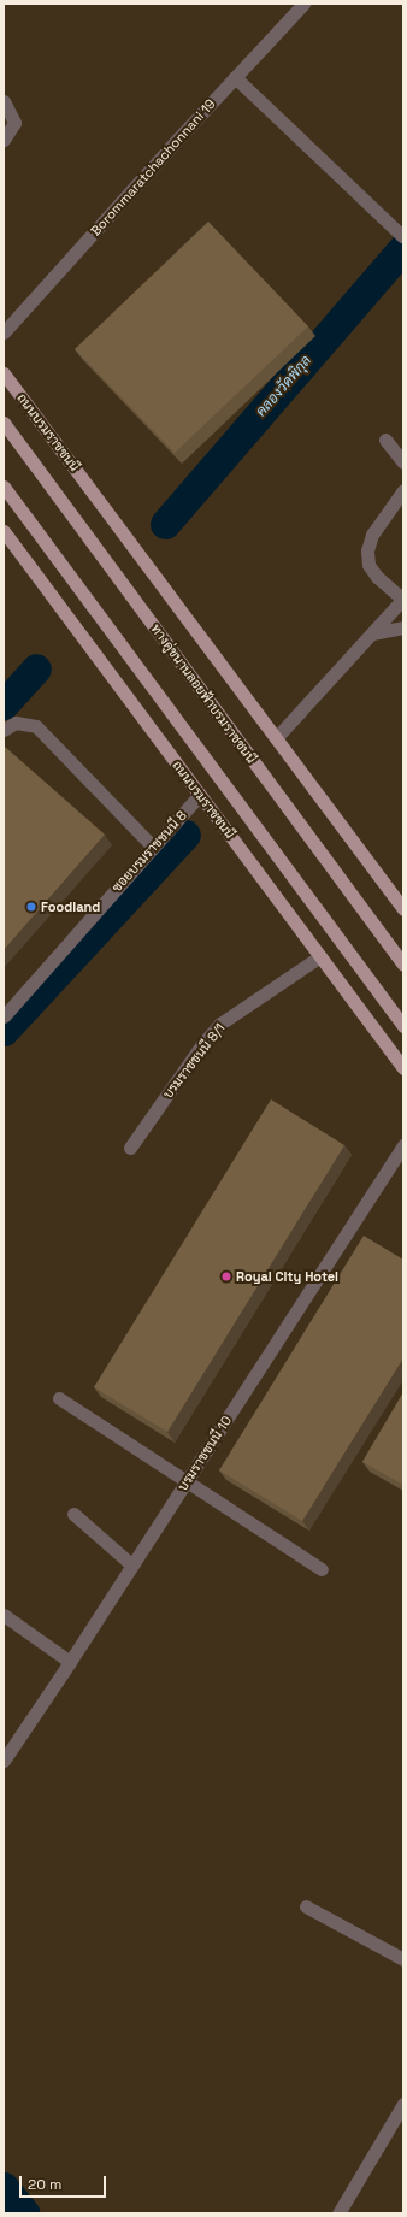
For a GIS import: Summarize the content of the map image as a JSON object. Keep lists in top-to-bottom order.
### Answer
{
  "streets": {
    "main road": ["ถนนบรมราชชนนี", "ทางคู่ขนานลอยฟ้าบรมราชชนนี"],
    "street": [
      "Borommaratchachonnani 19",
      "ซอยบรมราชชนนี 8",
      "บรมราชชนนี 8/1",
      "บรมราชชนนี 10"
    ]
  },
  "crossings": [
    ["ถนนบรมราชชนนี", "ซอยบรมราชชนนี 8"],
    ["ถนนบรมราชชนนี", "บรมราชชนนี 8/1"]
  ],
  "water": ["คลองวัดพิกุล"],
  "places": ["Foodland", "Royal City Hotel"],
  "scale_bar": "20 m"
}
